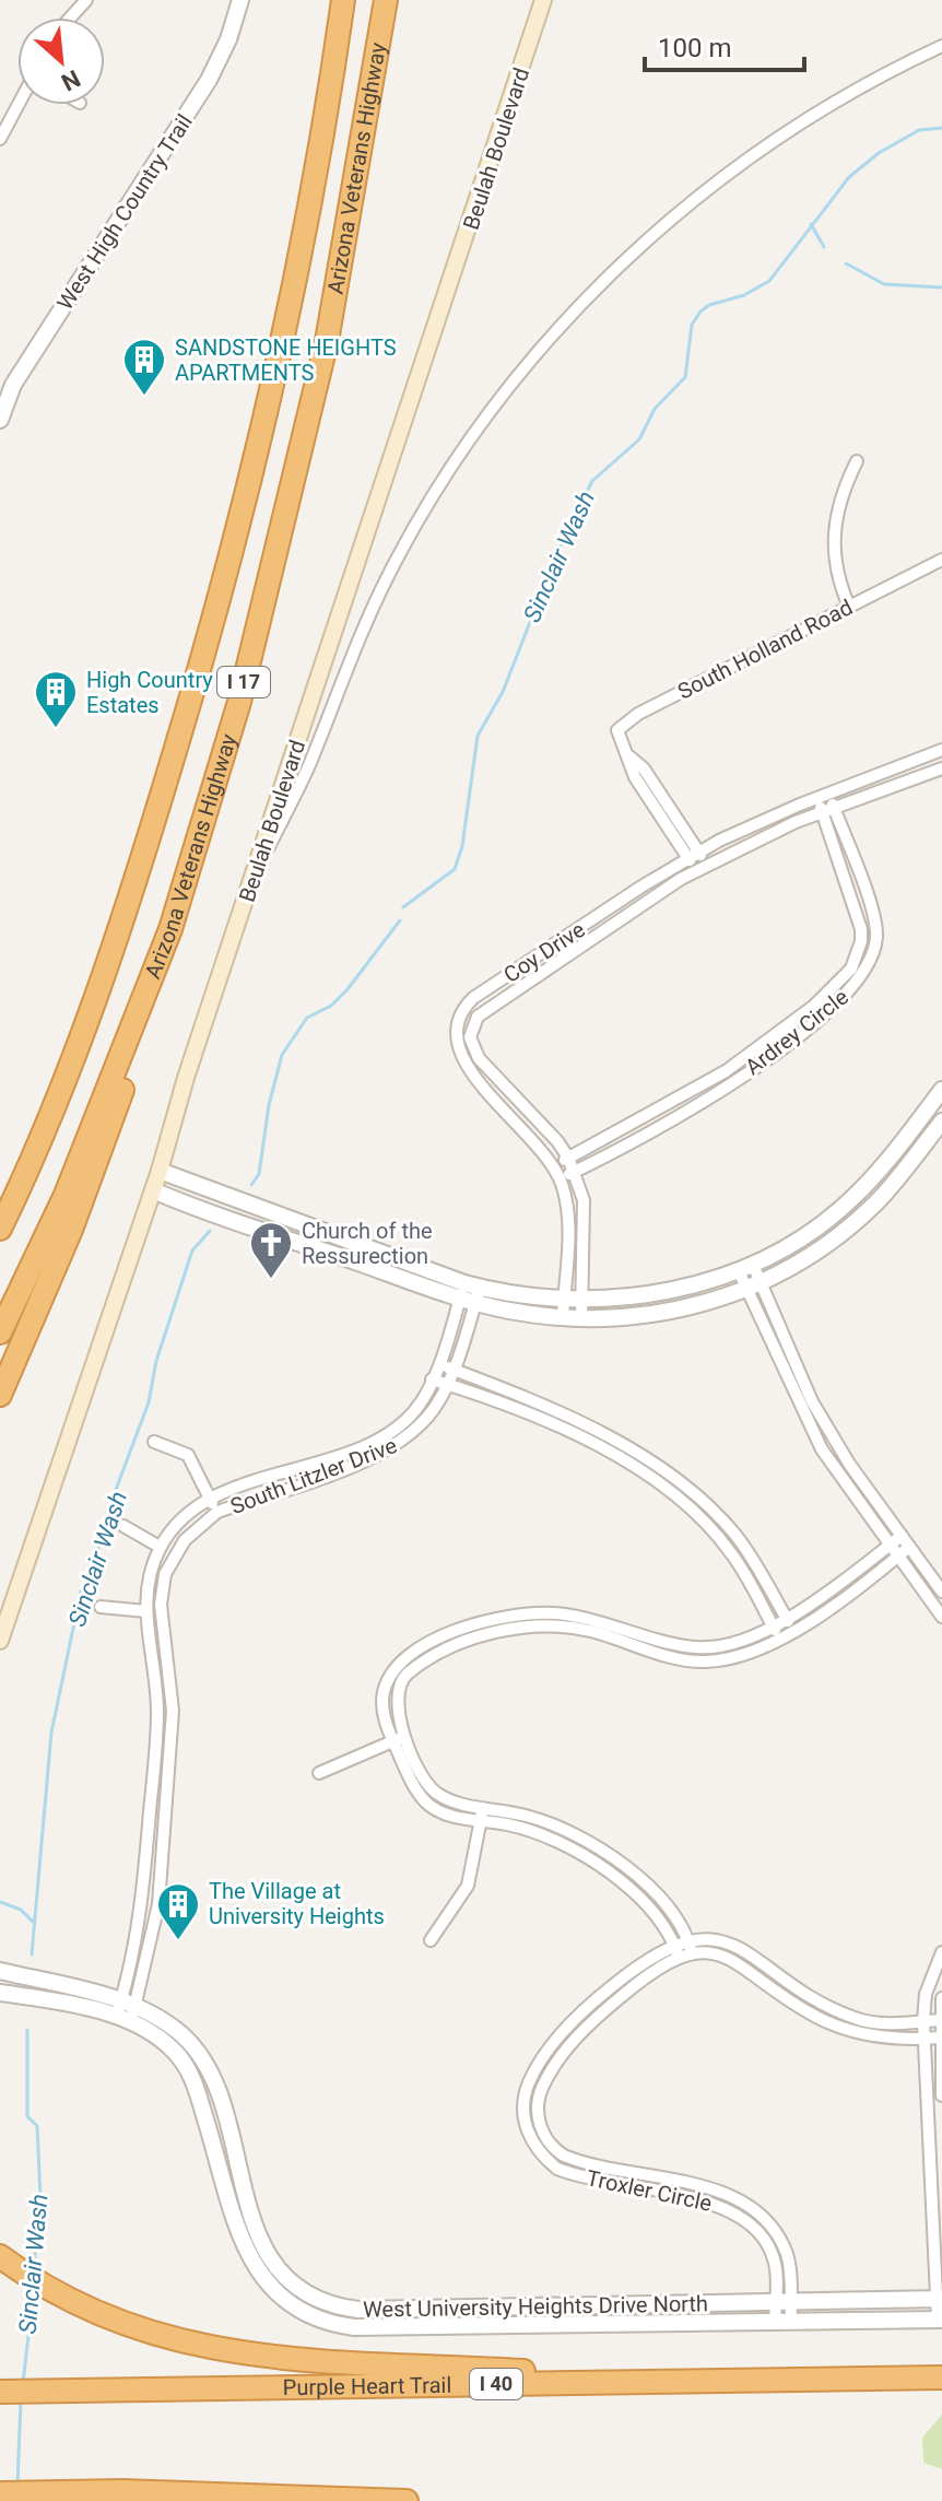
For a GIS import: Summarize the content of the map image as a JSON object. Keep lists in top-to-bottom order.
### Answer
{
  "streets": {
    "highway": [
      "Arizona Veterans Highway",
      "I 17",
      "I 40",
      "Purple Heart Trail"
    ],
    "main road": ["Beulah Boulevard"],
    "street": [
      "West High Country Trail",
      "South Holland Road",
      "Coy Drive",
      "Ardrey Circle",
      "South Litzler Drive",
      "Troxler Circle",
      "West University Heights Drive North"
    ]
  },
  "crossings": [
    ["South Holland Road", "Coy Drive"],
    ["Coy Drive", "Ardrey Circle"],
    ["South Litzler Drive", "West University Heights Drive North"],
    ["Troxler Circle", "West University Heights Drive North"]
  ],
  "water": ["Sinclair Wash"],
  "places": {
    "building": ["SANDSTONE HEIGHTS APARTMENTS", "High Country Estates", "The Village at University Heights"],
    "church": ["Church of the Ressurection"]
  },
  "scale_bar": "100 m",
  "north": "bottom right"
}
